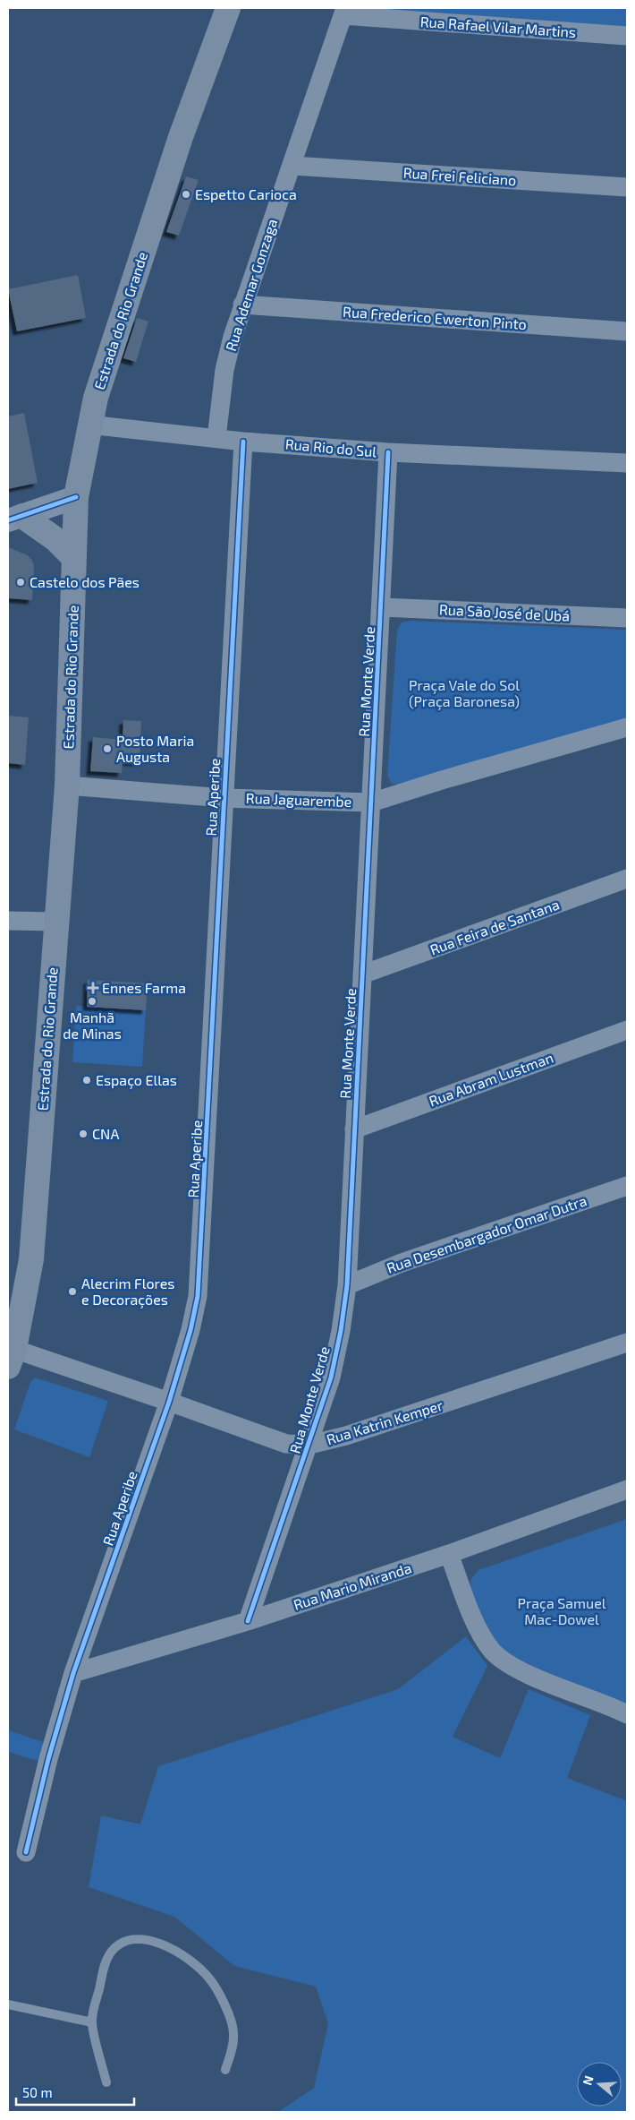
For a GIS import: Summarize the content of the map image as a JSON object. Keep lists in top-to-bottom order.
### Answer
{
  "streets": {
    "main road": ["Estrada do Rio Grande"],
    "street": [
      "Rua Rafael Vilar Martins",
      "Rua Frei Feliciano",
      "Rua Ademar Gonzaga",
      "Rua Frederico Ewerton Pinto",
      "Rua Rio do Sul",
      "Rua São José de Ubá",
      "Rua Monte Verde",
      "Rua Aperibe",
      "Rua Jaguarembe",
      "Rua Feira de Santana",
      "Rua Abram Lustman",
      "Rua Desembargador Omar Dutra",
      "Rua Katrin Kemper",
      "Rua Mario Miranda"
    ]
  },
  "crossings": [
    ["Rua Rafael Vilar Martins", "Rua Ademar Gonzaga"],
    ["Rua Frei Feliciano", "Rua Ademar Gonzaga"],
    ["Rua Ademar Gonzaga", "Rua Frederico Ewerton Pinto"],
    ["Rua Ademar Gonzaga", "Rua Rio do Sul"],
    ["Estrada do Rio Grande", "Rua Rio do Sul"],
    ["Estrada do Rio Grande", "Rua Jaguarembe"],
    ["Estrada do Rio Grande", "Rua Katrin Kemper"],
    ["Rua Rio do Sul", "Rua Monte Verde"],
    ["Rua Rio do Sul", "Rua Aperibe"],
    ["Rua São José de Ubá", "Rua Monte Verde"],
    ["Rua Monte Verde", "Rua Jaguarembe"],
    ["Rua Monte Verde", "Rua Feira de Santana"],
    ["Rua Monte Verde", "Rua Abram Lustman"],
    ["Rua Monte Verde", "Rua Desembargador Omar Dutra"],
    ["Rua Monte Verde", "Rua Katrin Kemper"],
    ["Rua Monte Verde", "Rua Mario Miranda"],
    ["Rua Aperibe", "Rua Jaguarembe"],
    ["Rua Aperibe", "Rua Katrin Kemper"],
    ["Rua Aperibe", "Rua Mario Miranda"]
  ],
  "parks": ["Praça Vale do Sol (Praça Baronesa)", "Praça Samuel Mac-Dowel"],
  "places": {
    "other": [
      "Espetto Carioca",
      "Castelo dos Pães",
      "Posto Maria Augusta",
      "Manhã de Minas",
      "Espaço Ellas",
      "CNA",
      "Alecrim Flores e Decorações"
    ],
    "health": ["Ennes Farma"]
  },
  "scale_bar": "50 m",
  "north": "left"
}
